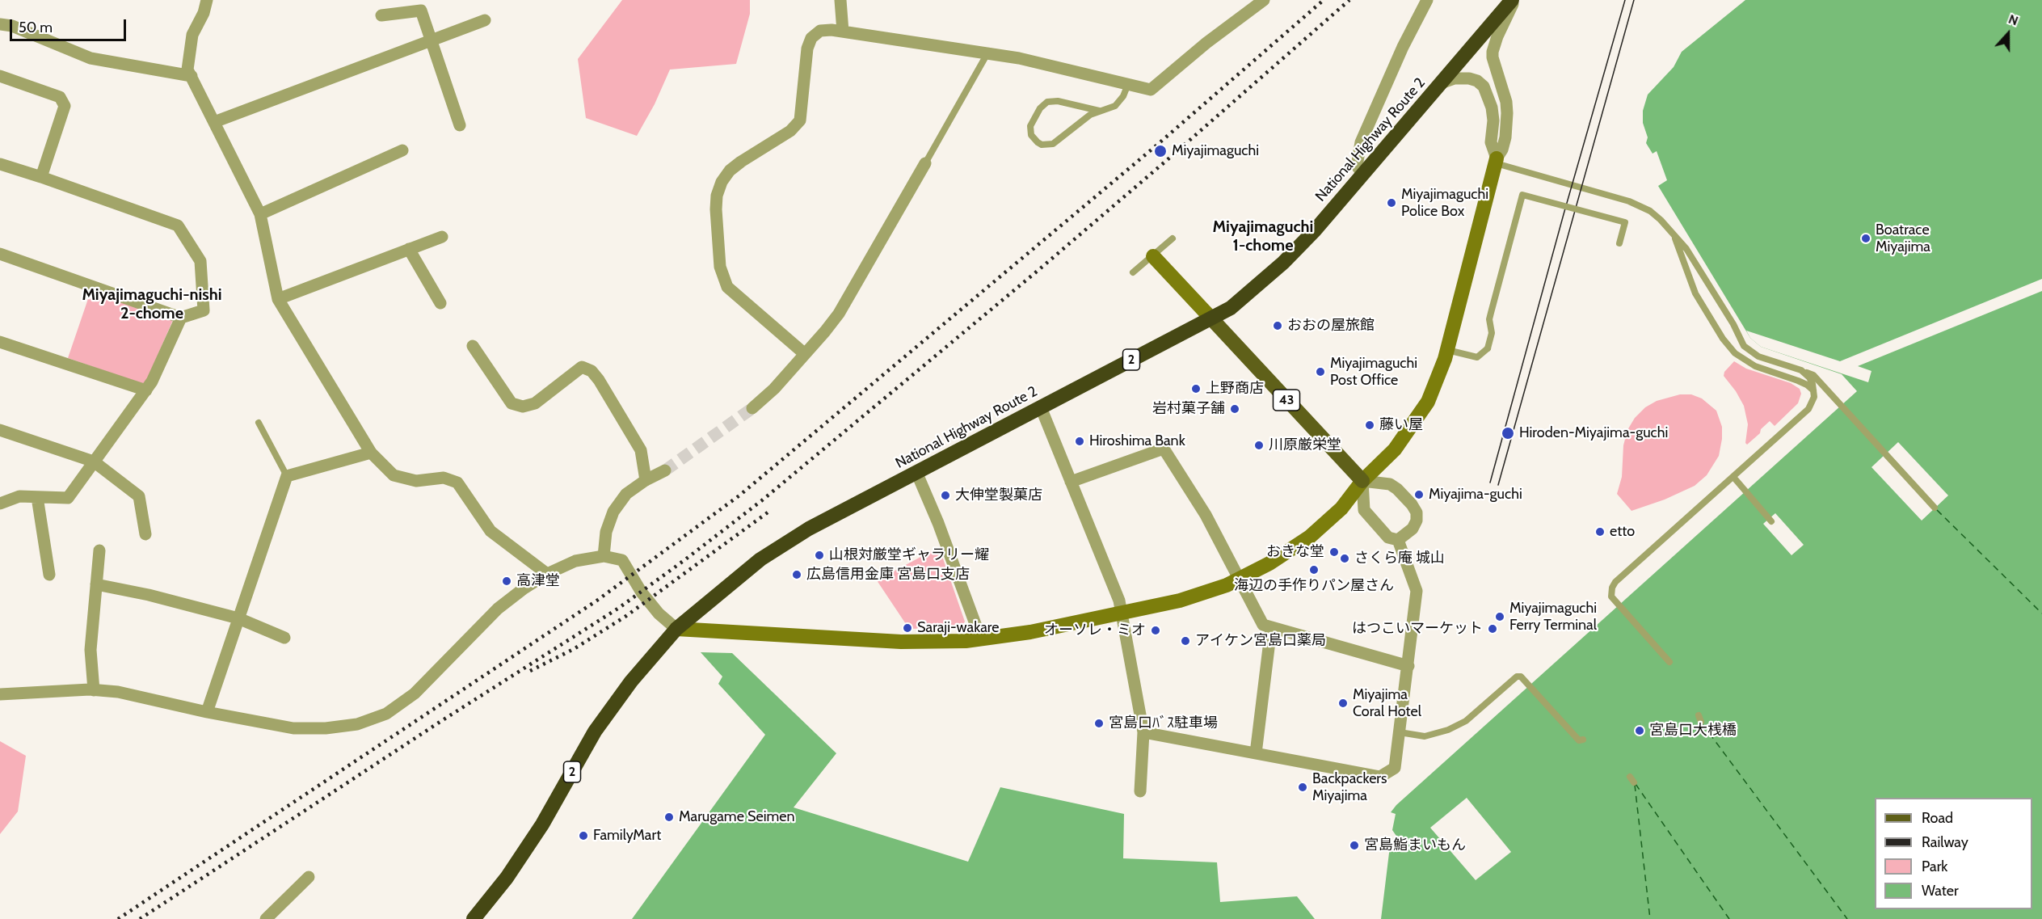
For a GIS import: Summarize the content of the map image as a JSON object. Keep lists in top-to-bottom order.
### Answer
{
  "streets": {
    "highway": ["National Highway Route 2", "2"],
    "main road": ["43"]
  },
  "crossings": [
    ["National Highway Route 2", "43"]
  ],
  "districts": ["Miyajimaguchi 1-chome", "Miyajimaguchi-nishi 2-chome"],
  "places": [
    "Miyajimaguchi",
    "Miyajimaguchi Police Box",
    "Boatrace Miyajima",
    "おおの屋旅館",
    "Miyajimaguchi Post Office",
    "上野商店",
    "岩村菓子舗",
    "藤い屋",
    "Hiroden-Miyajima-guchi",
    "Hiroshima Bank",
    "川原厳栄堂",
    "Miyajima-guchi",
    "大伸堂製菓店",
    "etto",
    "おきな堂",
    "山根対厳堂ギャラリー耀",
    "さくら庵 城山",
    "海辺の手作りパン屋さん",
    "広島信用金庫 宮島口支店",
    "高津堂",
    "Miyajimaguchi Ferry Terminal",
    "Saraji-wakare",
    "はつこいマーケット",
    "オーソレ・ミオ",
    "アイケン宮島口薬局",
    "Miyajima Coral Hotel",
    "宮島口ﾊﾞｽ駐車場",
    "宮島口大桟橋",
    "Backpackers Miyajima",
    "Marugame Seimen",
    "FamilyMart",
    "宮島鮨まいもん"
  ],
  "legend": [
    "Road",
    "Railway",
    "Park",
    "Water"
  ],
  "scale_bar": "50 m",
  "north": "top"
}
